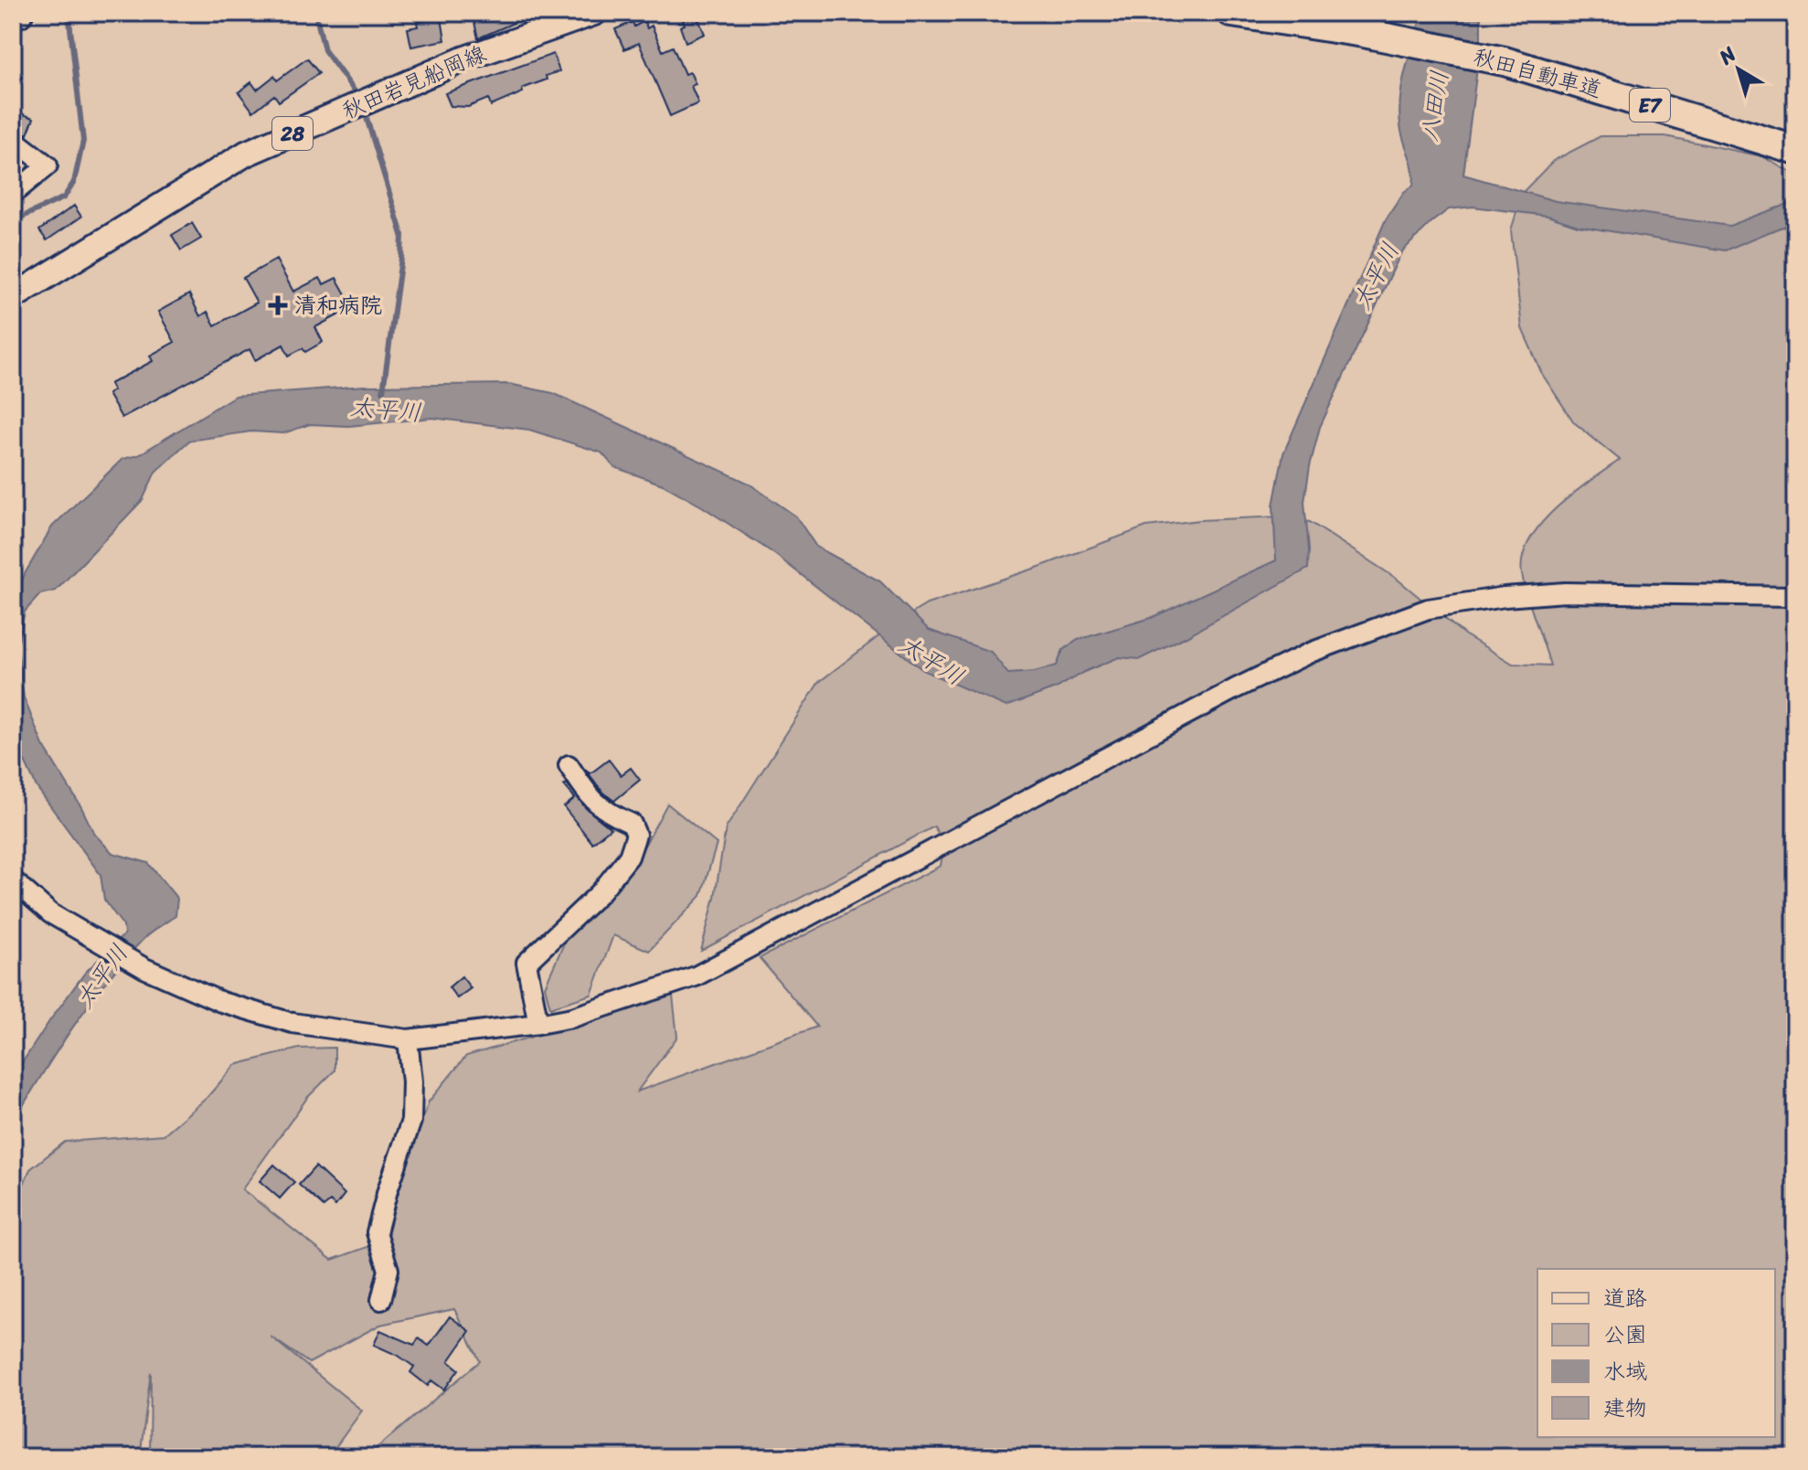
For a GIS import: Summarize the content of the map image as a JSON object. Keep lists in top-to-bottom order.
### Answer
{
  "streets": {
    "highway": ["秋田自動車道", "E7"],
    "main road": ["秋田岩見船岡線", "28"]
  },
  "water": ["八田川", "太平川"],
  "places": {
    "health": ["清和病院"]
  },
  "legend": [
    "道路",
    "公園",
    "水域",
    "建物"
  ],
  "north": "top left"
}
